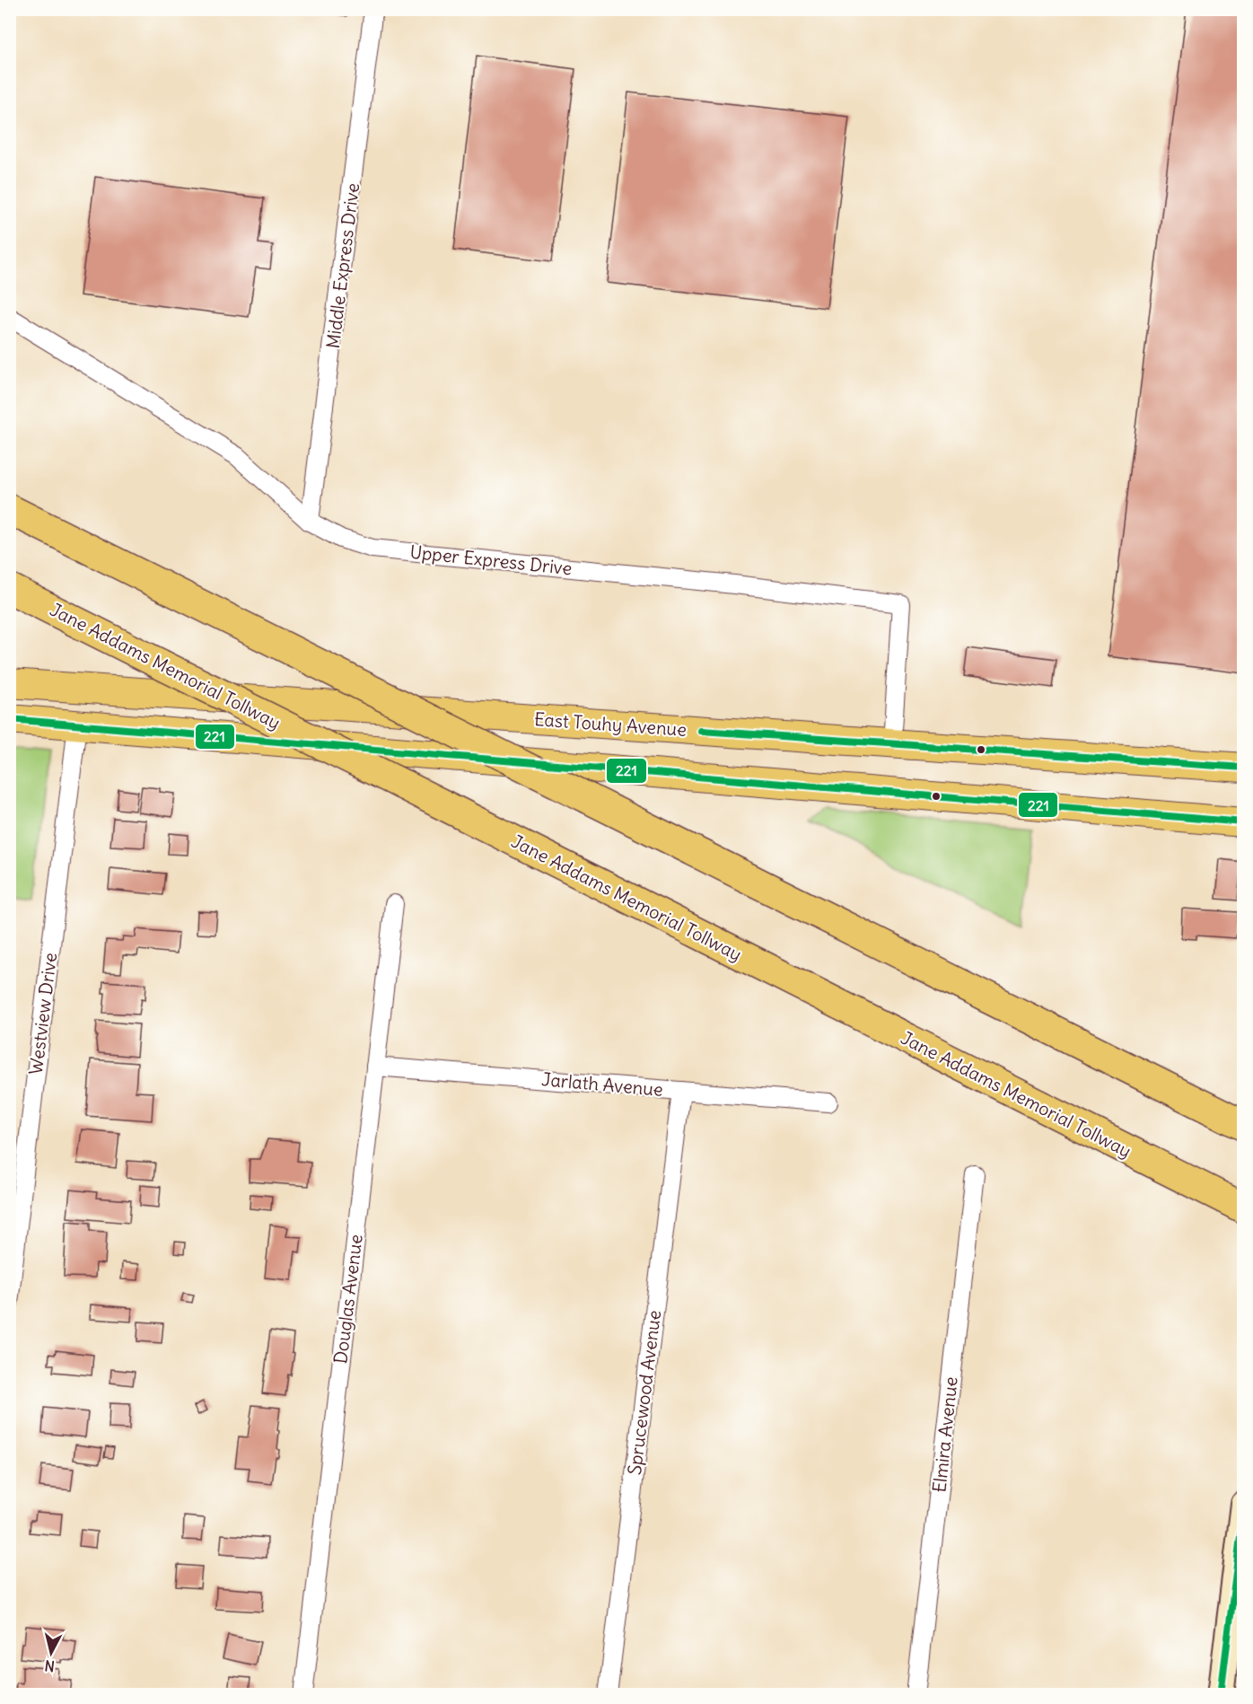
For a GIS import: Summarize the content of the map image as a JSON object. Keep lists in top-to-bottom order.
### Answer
{
  "streets": {
    "highway": ["Jane Addams Memorial Tollway"],
    "main road": ["East Touhy Avenue"],
    "street": [
      "Middle Express Drive",
      "Upper Express Drive",
      "Westview Drive",
      "Jarlath Avenue",
      "Douglas Avenue",
      "Sprucewood Avenue",
      "Elmira Avenue"
    ]
  },
  "crossings": [
    ["Middle Express Drive", "Upper Express Drive"],
    ["Upper Express Drive", "East Touhy Avenue"],
    ["Jarlath Avenue", "Douglas Avenue"],
    ["Jarlath Avenue", "Sprucewood Avenue"]
  ],
  "lines": ["transit line 221"],
  "north": "bottom"
}
